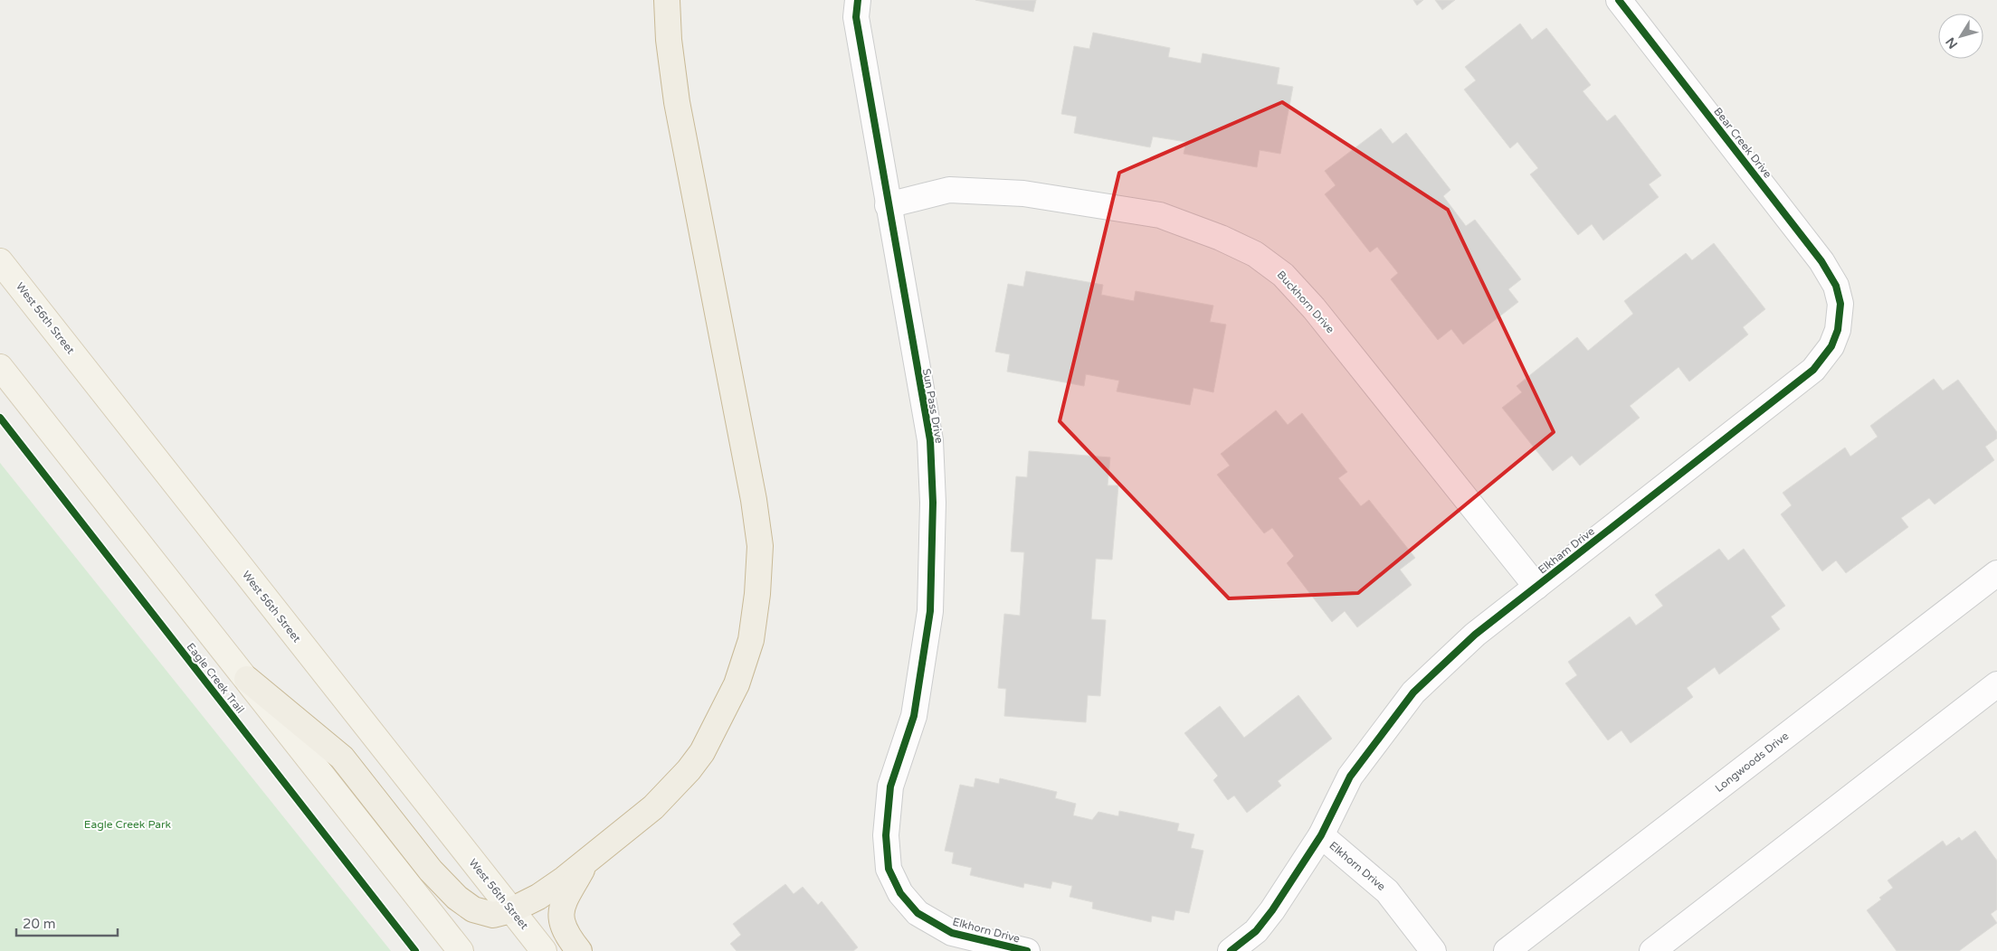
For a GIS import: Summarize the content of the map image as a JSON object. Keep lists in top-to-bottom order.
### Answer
{
  "streets": {
    "main road": ["West 56th Street"],
    "street": [
      "Bear Creek Drive",
      "Buckhorn Drive",
      "Sun Pass Drive",
      "Elkham Drive",
      "Longwoods Drive",
      "Elkhorn Drive"
    ],
    "cycle path": ["Eagle Creek Trail"]
  },
  "crossings": [
    ["Bear Creek Drive", "Elkham Drive"],
    ["Buckhorn Drive", "Sun Pass Drive"],
    ["Buckhorn Drive", "Elkham Drive"],
    ["Sun Pass Drive", "Elkhorn Drive"],
    ["Elkham Drive", "Elkhorn Drive"]
  ],
  "parks": ["Eagle Creek Park"],
  "scale_bar": "20 m",
  "north": "bottom left"
}
